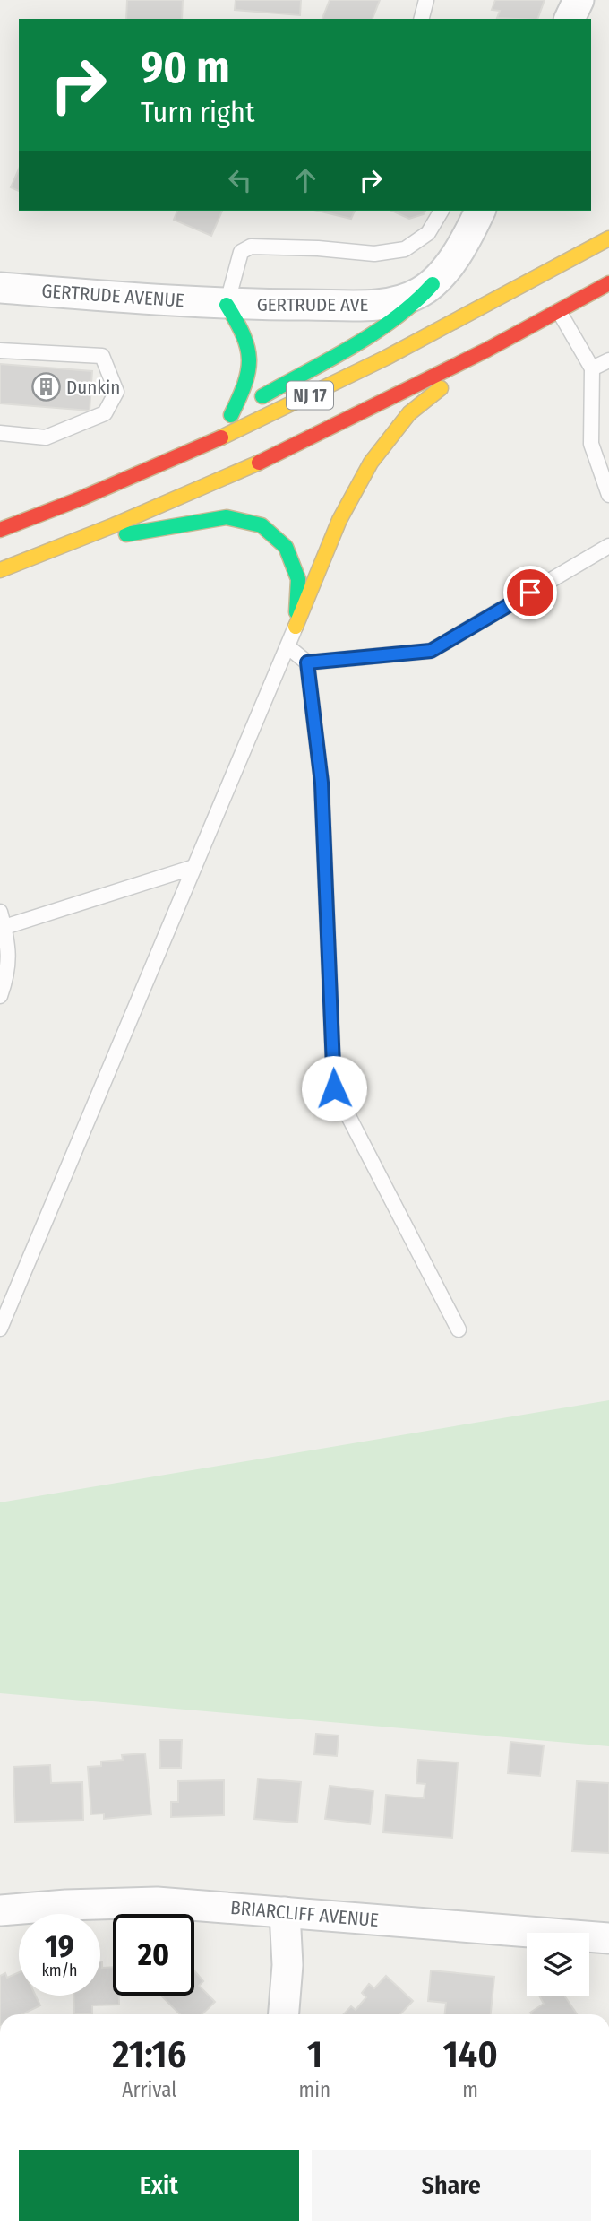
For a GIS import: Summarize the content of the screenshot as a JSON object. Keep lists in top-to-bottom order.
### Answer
{
  "streets": {
    "highway": ["NJ 17"],
    "street": ["GERTRUDE AVENUE", "GERTRUDE AVE", "BRIARCLIFF AVENUE"]
  },
  "crossings": [
    ["GERTRUDE AVENUE", "GERTRUDE AVE"]
  ],
  "places": {
    "building": ["Dunkin"]
  },
  "page": {
    "turn": ["90 m", "Turn right"],
    "speed": "19 km/h",
    "limit": "20",
    "eta": [
      "21:16",
      "Arrival",
      "1",
      "min",
      "140",
      "m"
    ],
    "buttons": ["Exit", "Share"]
  }
}
